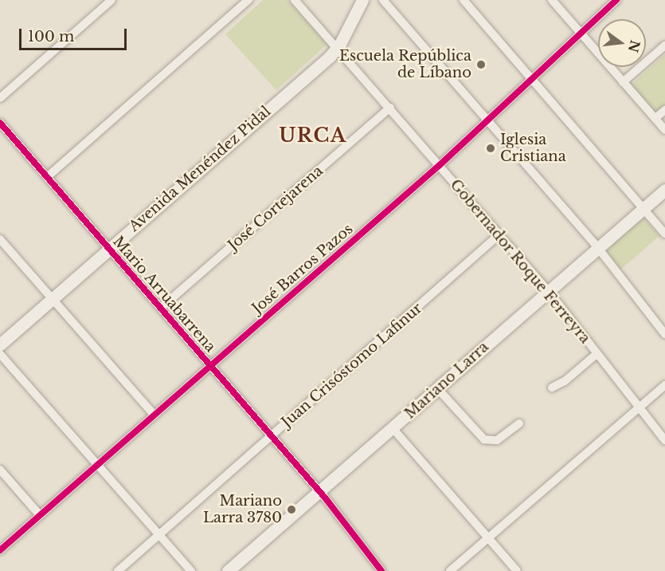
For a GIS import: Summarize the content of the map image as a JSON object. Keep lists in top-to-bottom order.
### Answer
{
  "streets": {
    "main road": ["Avenida Menéndez Pidal", "Mariano Larra"],
    "street": [
      "José Cortejarena",
      "Gobernador Roque Ferreyra",
      "José Barros Pazos",
      "Mario Arruabarrena",
      "Juan Crisóstomo Lafinur"
    ]
  },
  "crossings": [
    ["Avenida Menéndez Pidal", "Gobernador Roque Ferreyra"],
    ["Avenida Menéndez Pidal", "Mario Arruabarrena"],
    ["José Cortejarena", "Gobernador Roque Ferreyra"],
    ["José Cortejarena", "Mario Arruabarrena"],
    ["Gobernador Roque Ferreyra", "José Barros Pazos"],
    ["Gobernador Roque Ferreyra", "Juan Crisóstomo Lafinur"],
    ["Gobernador Roque Ferreyra", "Mariano Larra"],
    ["José Barros Pazos", "Mario Arruabarrena"],
    ["Mario Arruabarrena", "Juan Crisóstomo Lafinur"],
    ["Mario Arruabarrena", "Mariano Larra"]
  ],
  "districts": ["URCA"],
  "places": ["Escuela República de Líbano", "Iglesia Cristiana", "Mariano Larra 3780"],
  "scale_bar": "100 m",
  "north": "right"
}
